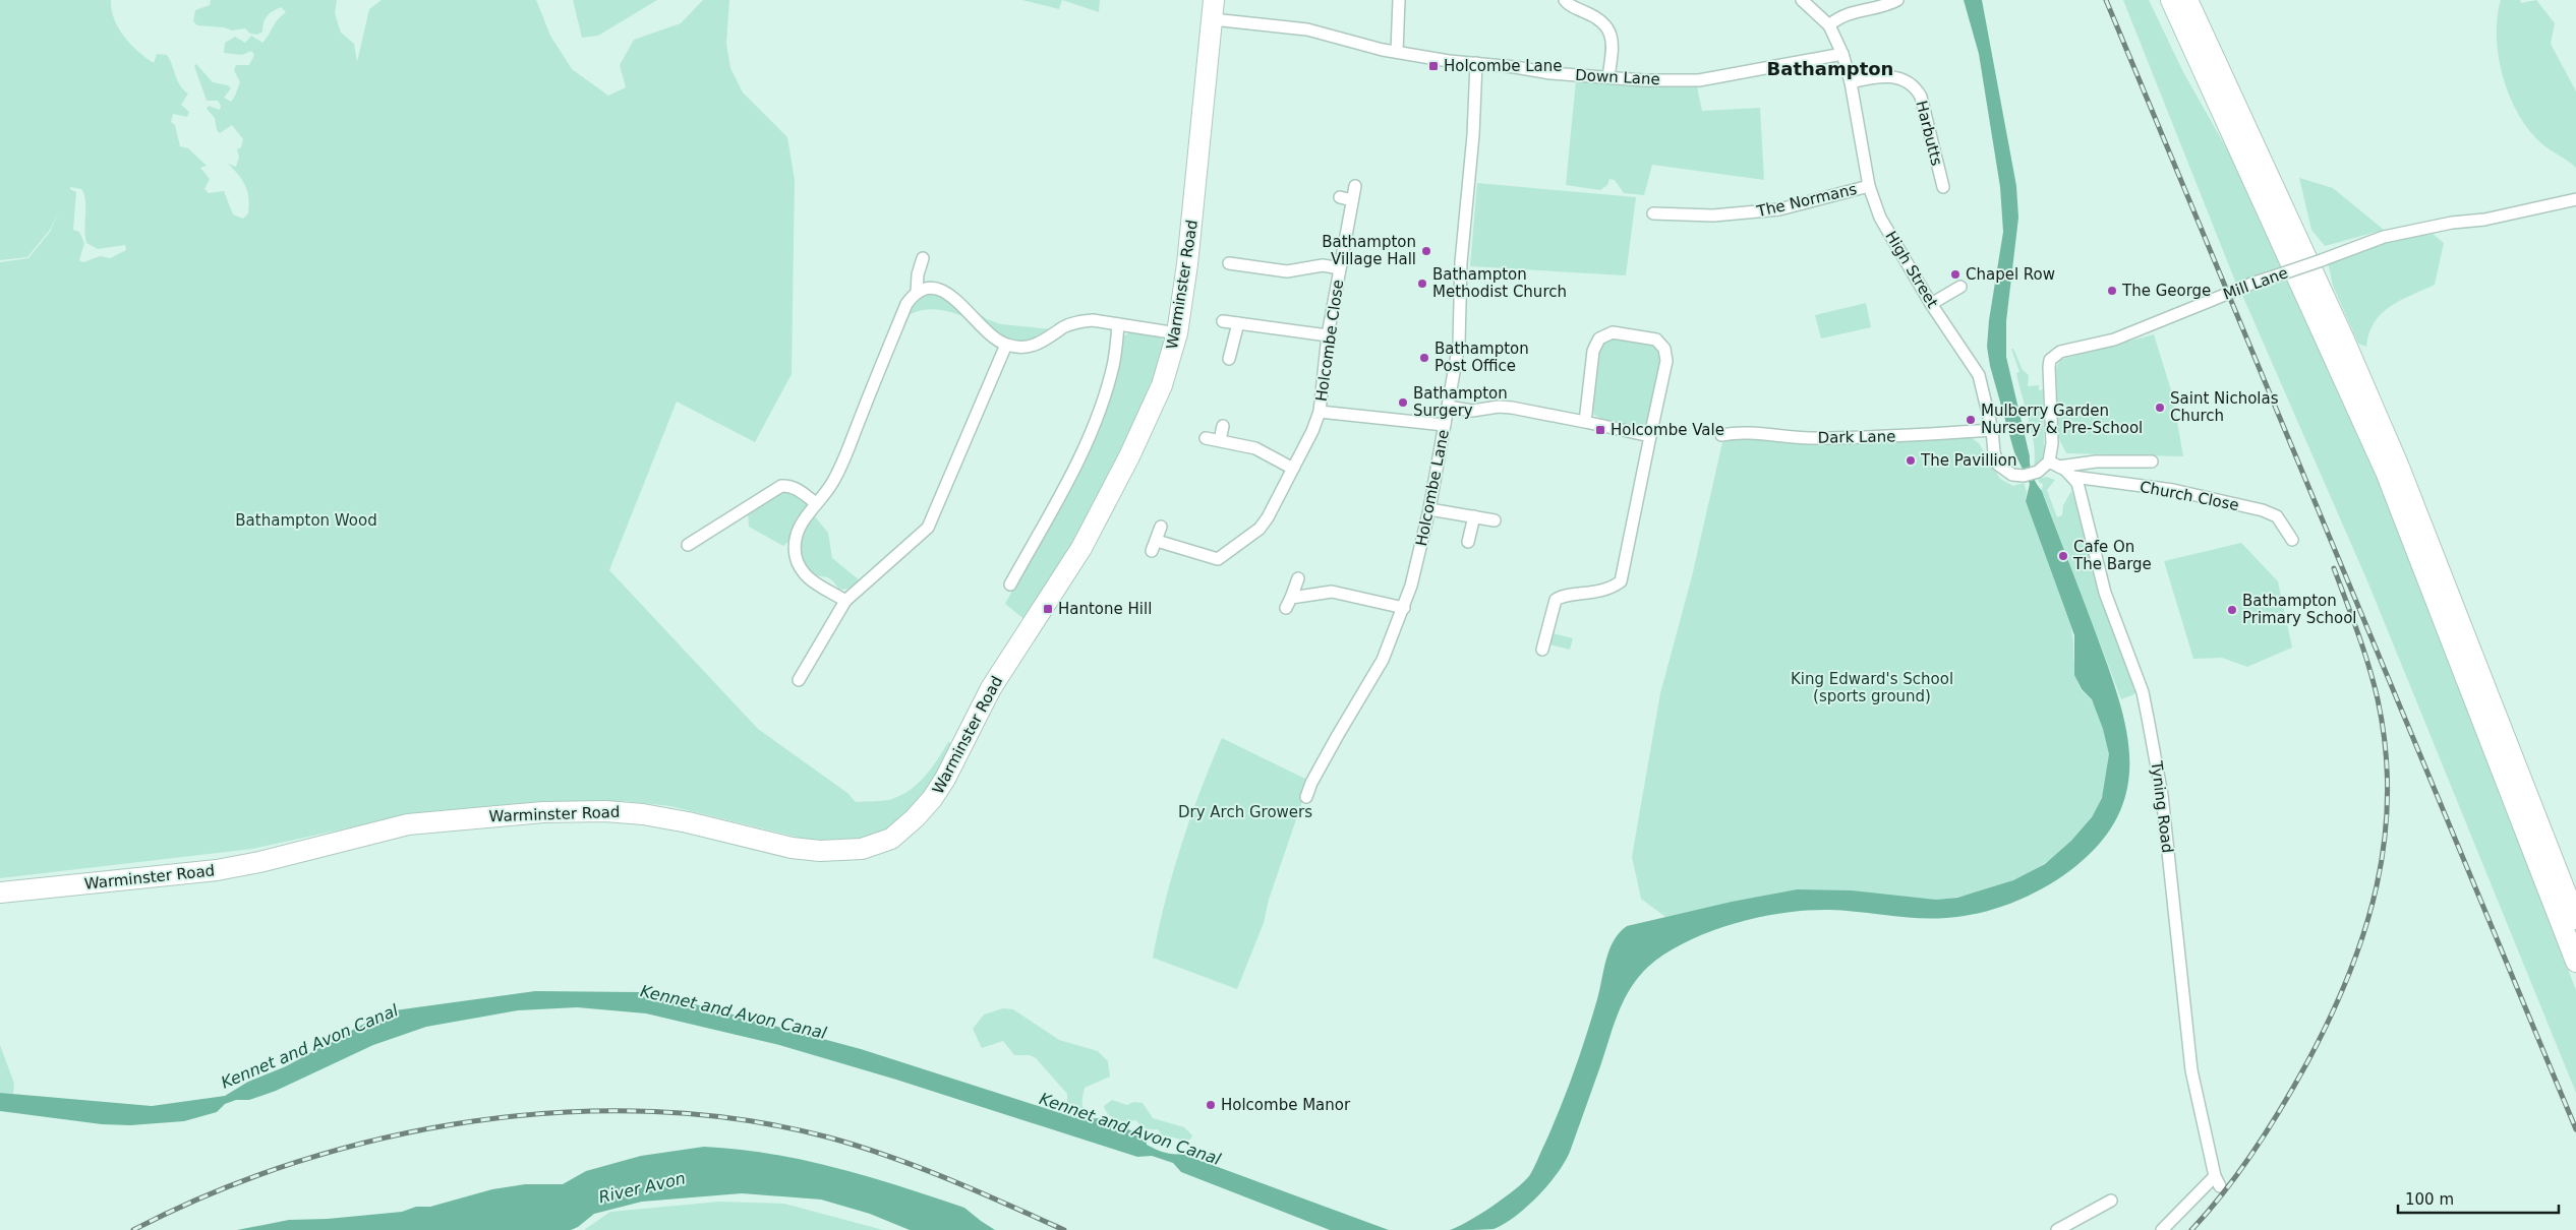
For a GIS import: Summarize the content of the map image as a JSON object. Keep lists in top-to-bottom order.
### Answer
{
  "streets": {
    "highway": ["Warminster Road"],
    "street": [
      "Down Lane",
      "Harbutts",
      "The Normans",
      "High Street",
      "Mill Lane",
      "Holcombe Close",
      "Dark Lane",
      "Holcombe Lane",
      "Church Close",
      "Tyning Road"
    ]
  },
  "crossings": [
    ["Down Lane", "High Street"],
    ["Down Lane", "Warminster Road"],
    ["Down Lane", "Holcombe Lane"],
    ["Harbutts", "High Street"],
    ["The Normans", "High Street"],
    ["High Street", "Dark Lane"],
    ["High Street", "Church Close"],
    ["Mill Lane", "Church Close"],
    ["Holcombe Close", "Holcombe Lane"],
    ["Church Close", "Tyning Road"]
  ],
  "districts": ["Bathampton"],
  "water": ["Kennet and Avon Canal", "River Avon"],
  "parks": ["Bathampton Wood", "King Edward's School (sports ground)", "Dry Arch Growers"],
  "places": {
    "transit": ["Holcombe Lane", "Holcombe Vale", "Hantone Hill"],
    "other": [
      "Bathampton Village Hall",
      "Chapel Row",
      "Bathampton Methodist Church",
      "The George",
      "Bathampton Post Office",
      "Bathampton Surgery",
      "Saint Nicholas Church",
      "Mulberry Garden Nursery & Pre-School",
      "The Pavillion",
      "Cafe On The Barge",
      "Bathampton Primary School",
      "Holcombe Manor"
    ]
  },
  "scale_bar": "100 m"
}
